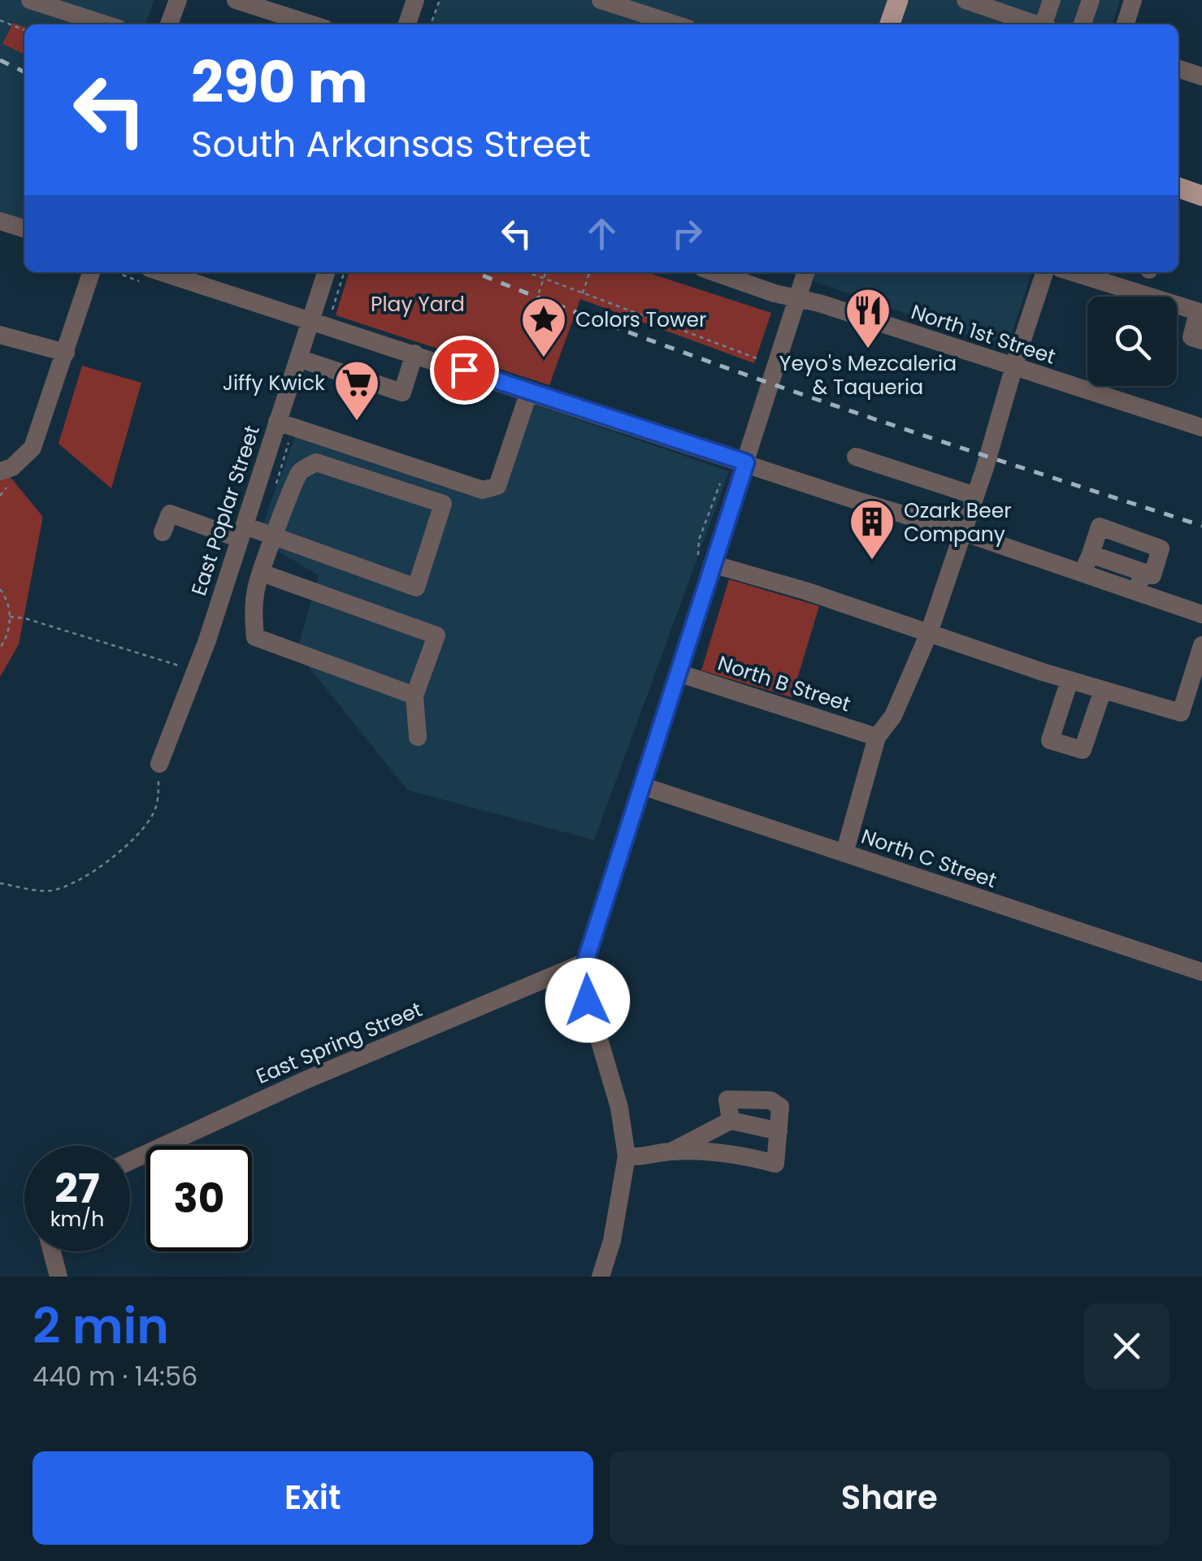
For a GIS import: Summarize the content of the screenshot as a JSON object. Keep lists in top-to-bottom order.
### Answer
{
  "streets": {
    "street": [
      "North 1st Street",
      "East Poplar Street",
      "North B Street",
      "North C Street",
      "East Spring Street"
    ]
  },
  "parks": ["Play Yard"],
  "places": {
    "restaurant": ["Yeyo's Mezcaleria & Taqueria"],
    "place": ["Colors Tower"],
    "supermarket": ["Jiffy Kwick"],
    "building": ["Ozark Beer Company"]
  },
  "page": {
    "turn": ["290 m", "South Arkansas Street"],
    "speed": "27 km/h",
    "limit": "30",
    "heading": ["2 min", "440 m · 14:56"],
    "buttons": ["Exit", "Share"]
  }
}
